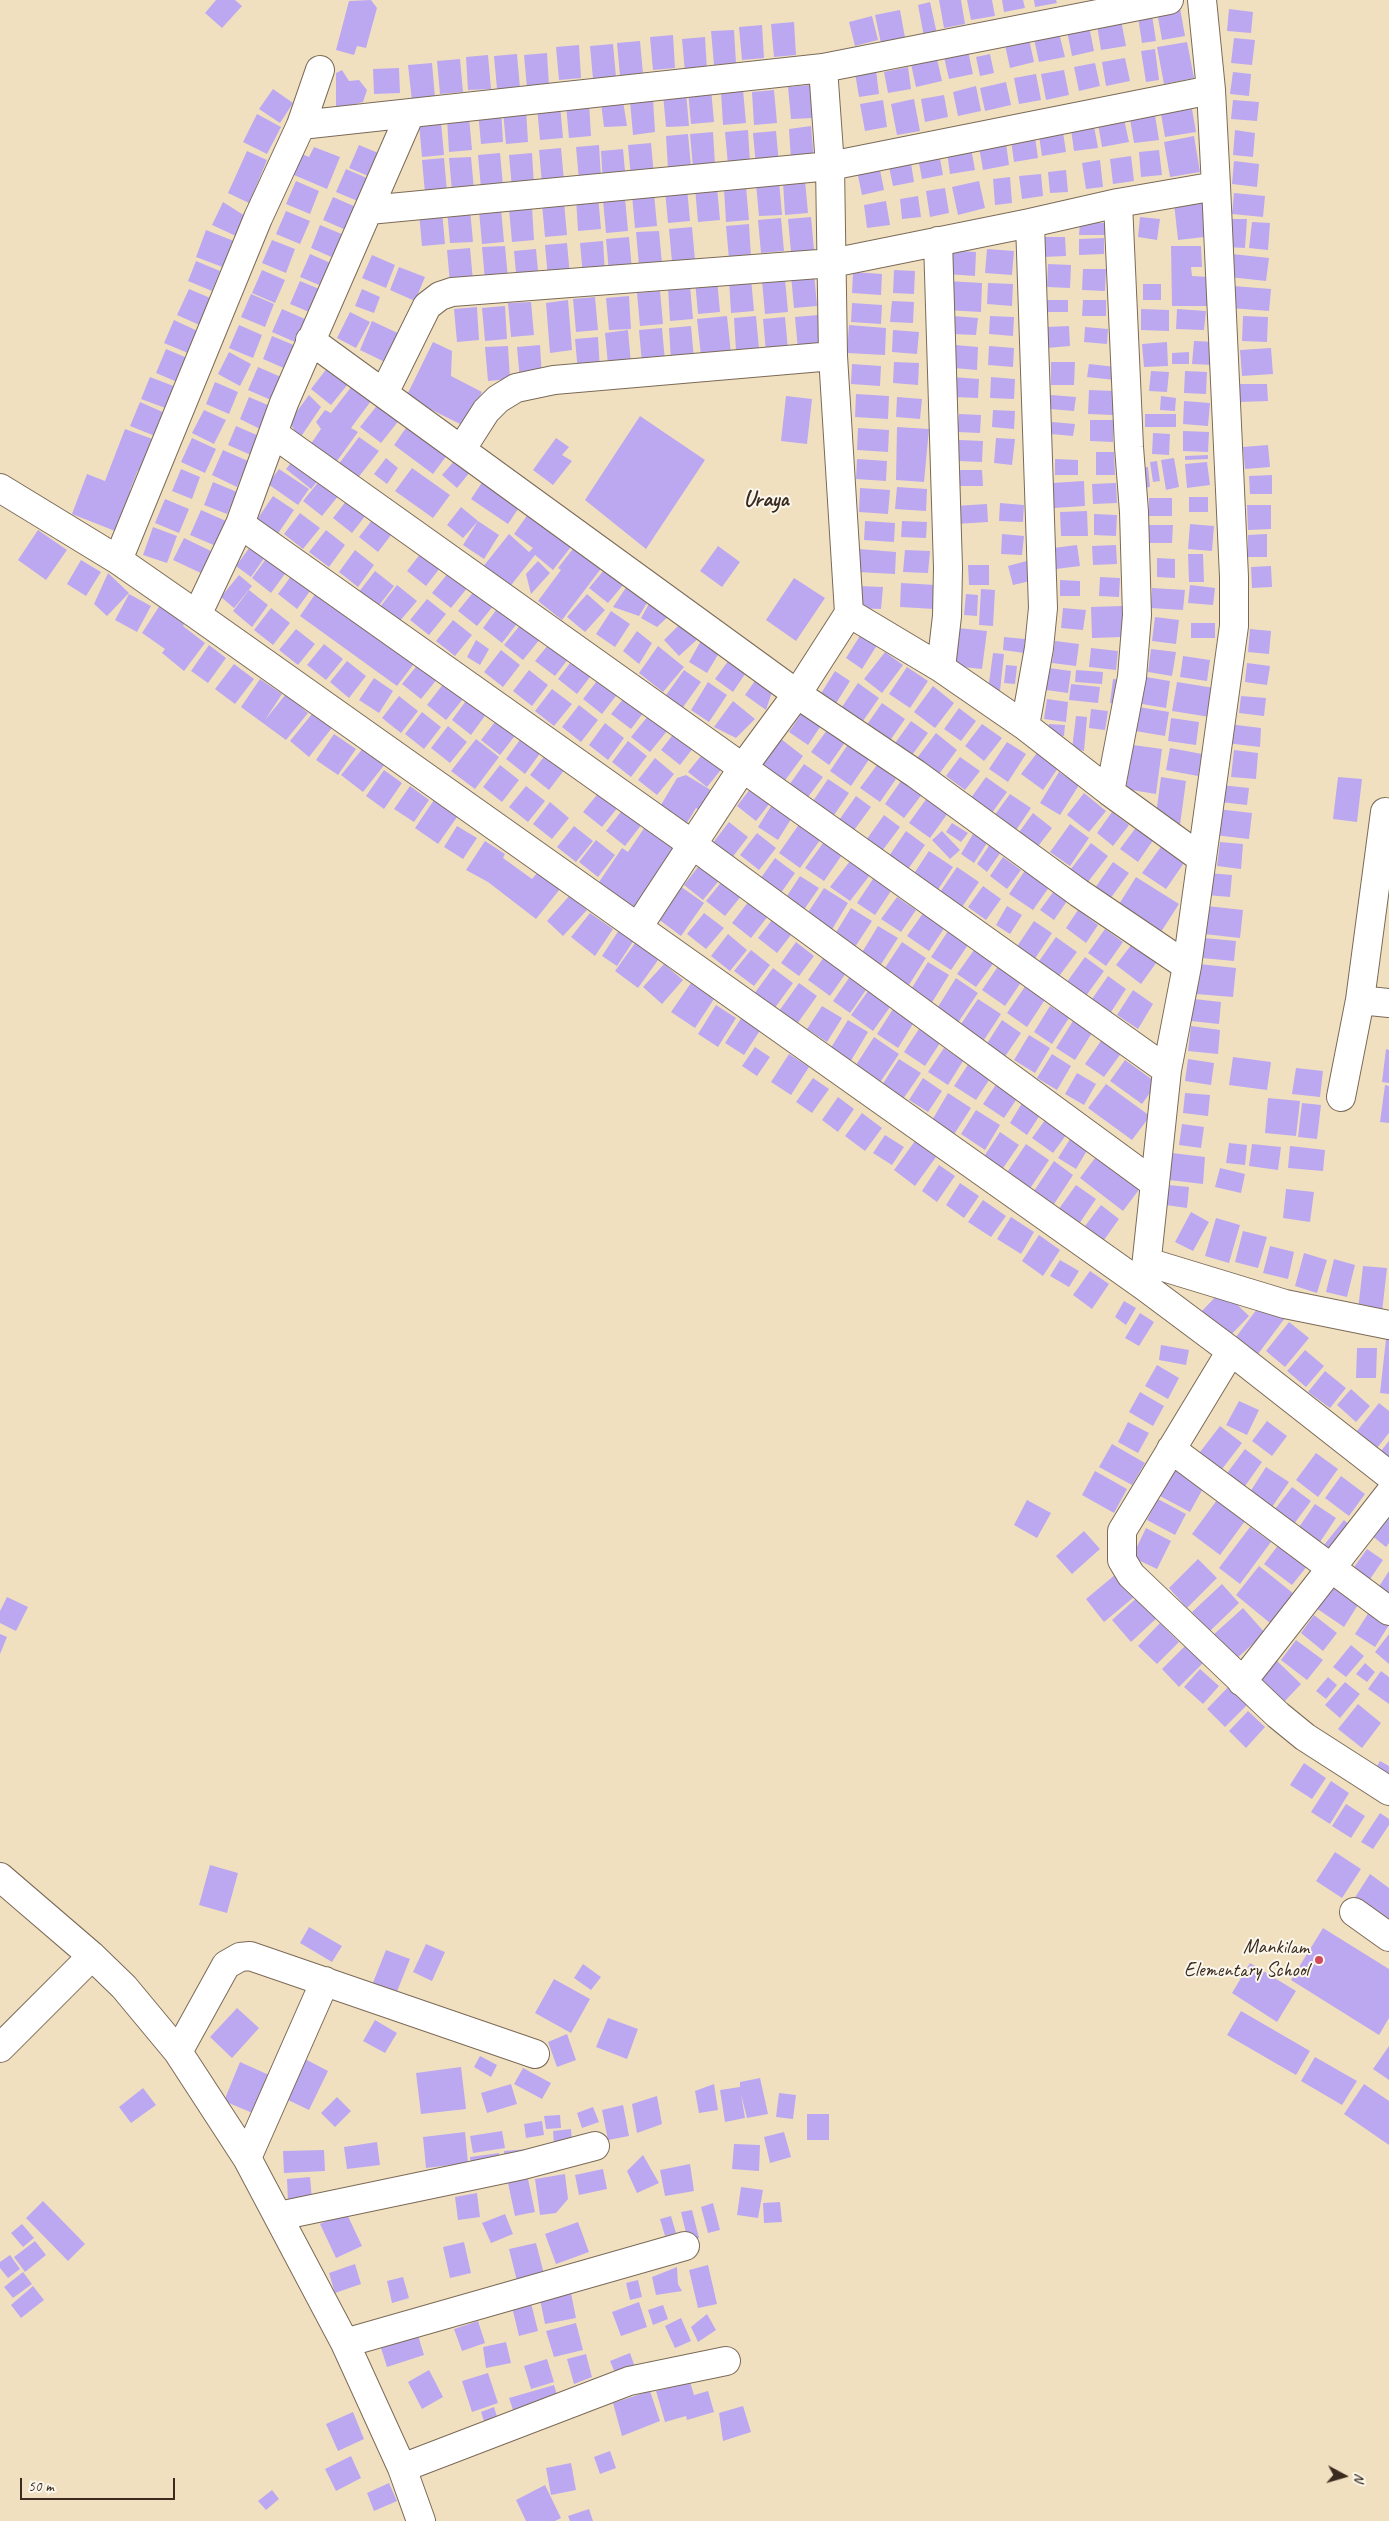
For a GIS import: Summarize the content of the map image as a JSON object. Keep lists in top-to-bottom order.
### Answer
{
  "districts": ["Uraya"],
  "places": ["Mankilam Elementary School"],
  "scale_bar": "50 m",
  "north": "right"
}
